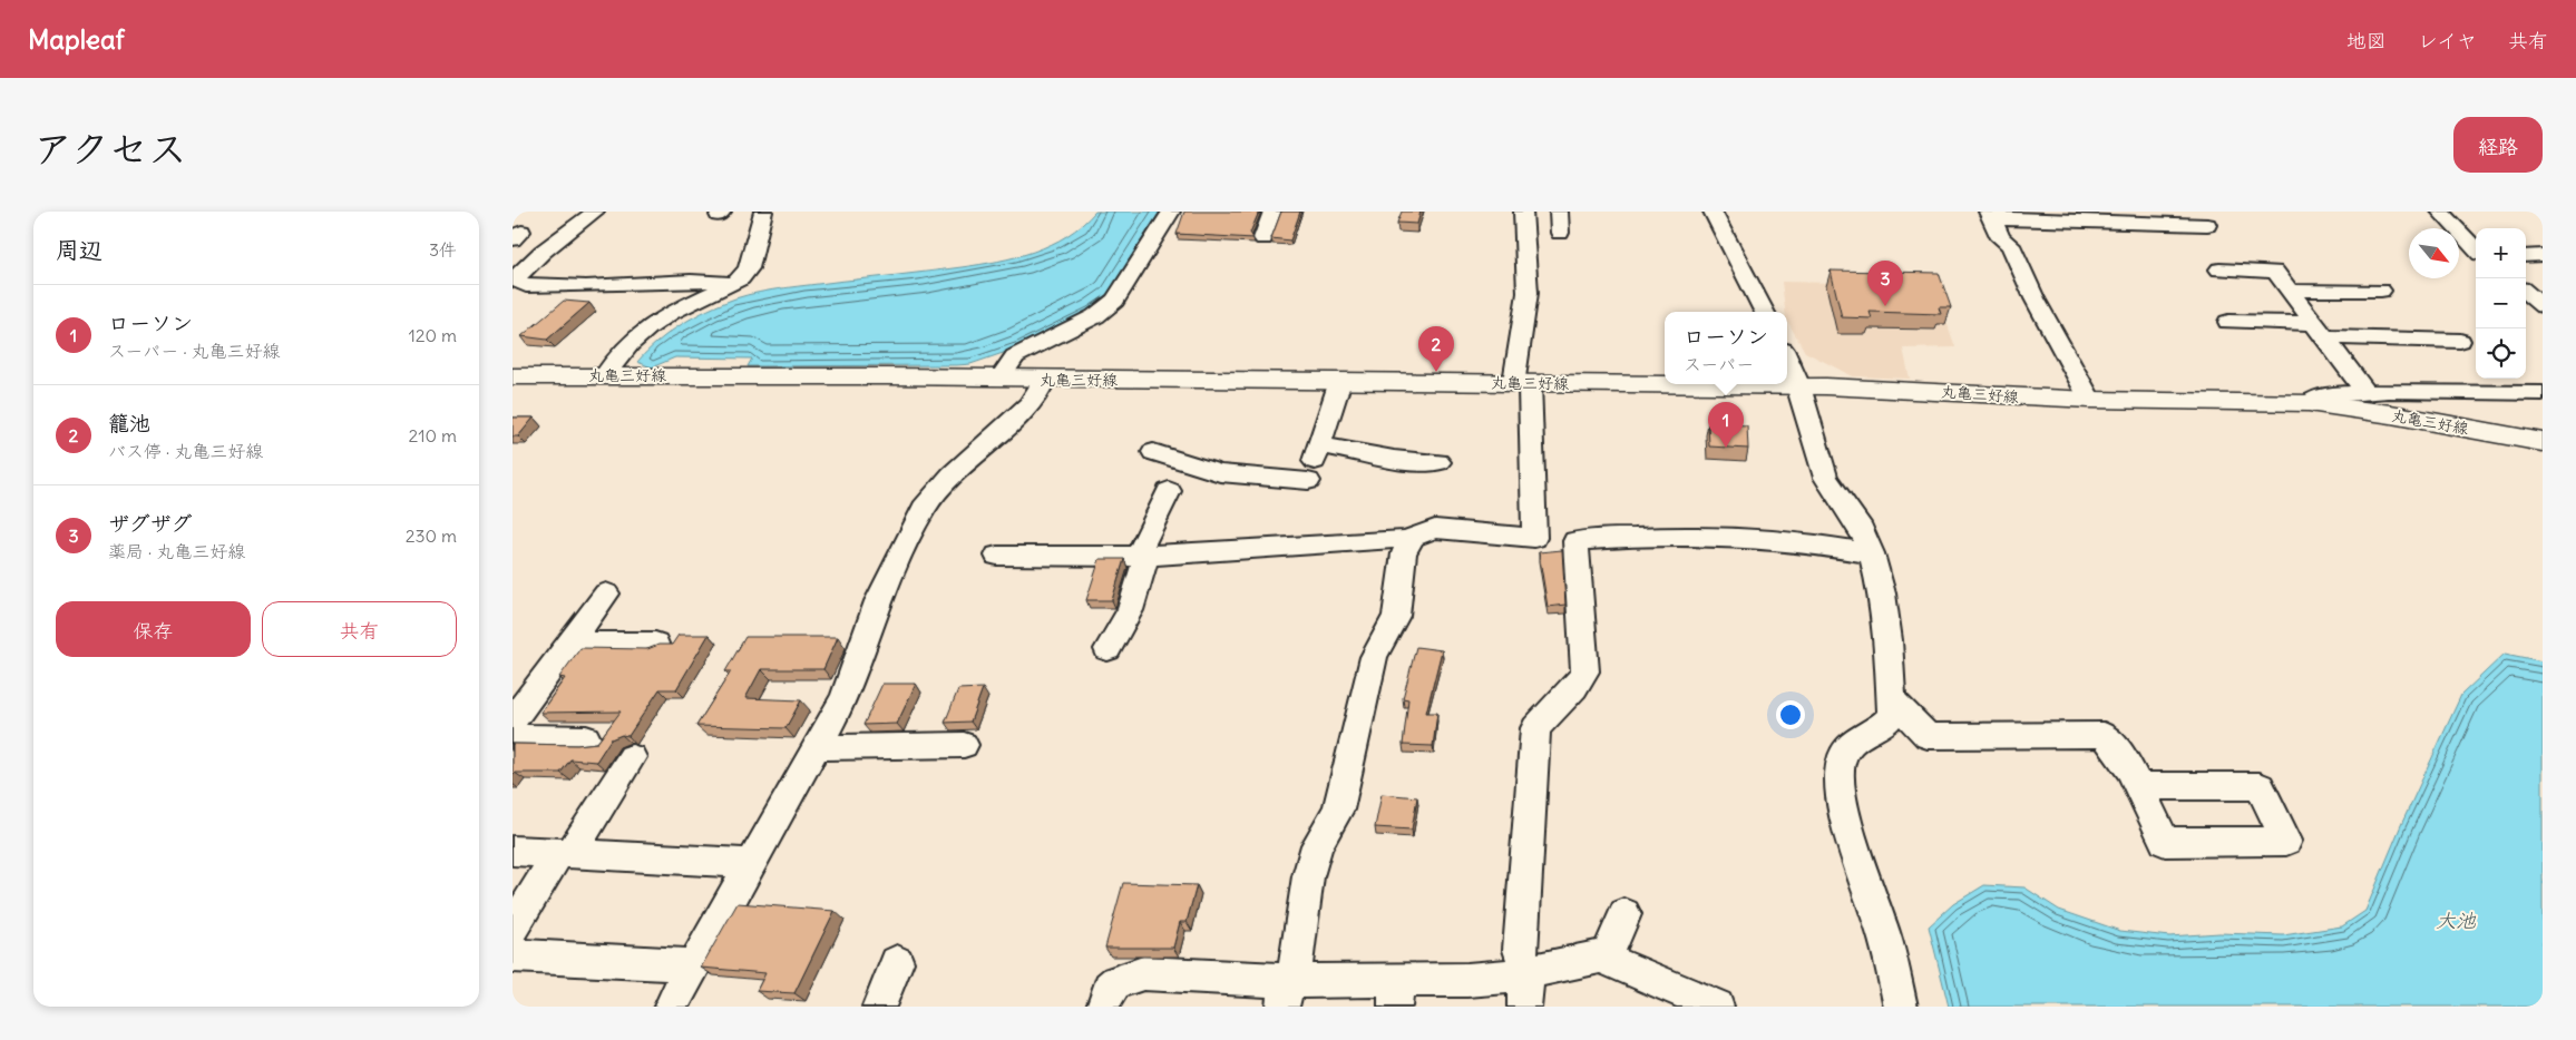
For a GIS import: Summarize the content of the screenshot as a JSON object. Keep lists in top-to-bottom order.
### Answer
{
  "streets": {
    "main road": ["丸亀三好線"]
  },
  "water": ["大池"],
  "north": "bottom right",
  "page": {
    "header": "Mapleaf",
    "nav": ["地図", "レイヤ", "共有"],
    "title": "アクセス",
    "buttons": [
      "経路",
      ["保存", "共有"]
    ],
    "heading": ["周辺", "3件"],
    "map_buttons": ["+", "−"],
    "pins": ["3", "2", "1"],
    "list": [
      {
        "mark": "1",
        "name": "ローソン",
        "note": "スーパー · 丸亀三好線",
        "value": "120 m"
      },
      {
        "mark": "2",
        "name": "籠池",
        "note": "バス停 · 丸亀三好線",
        "value": "210 m"
      },
      {
        "mark": "3",
        "name": "ザグザグ",
        "note": "薬局 · 丸亀三好線",
        "value": "230 m"
      }
    ],
    "popup": ["ローソン", "スーパー"]
  }
}
